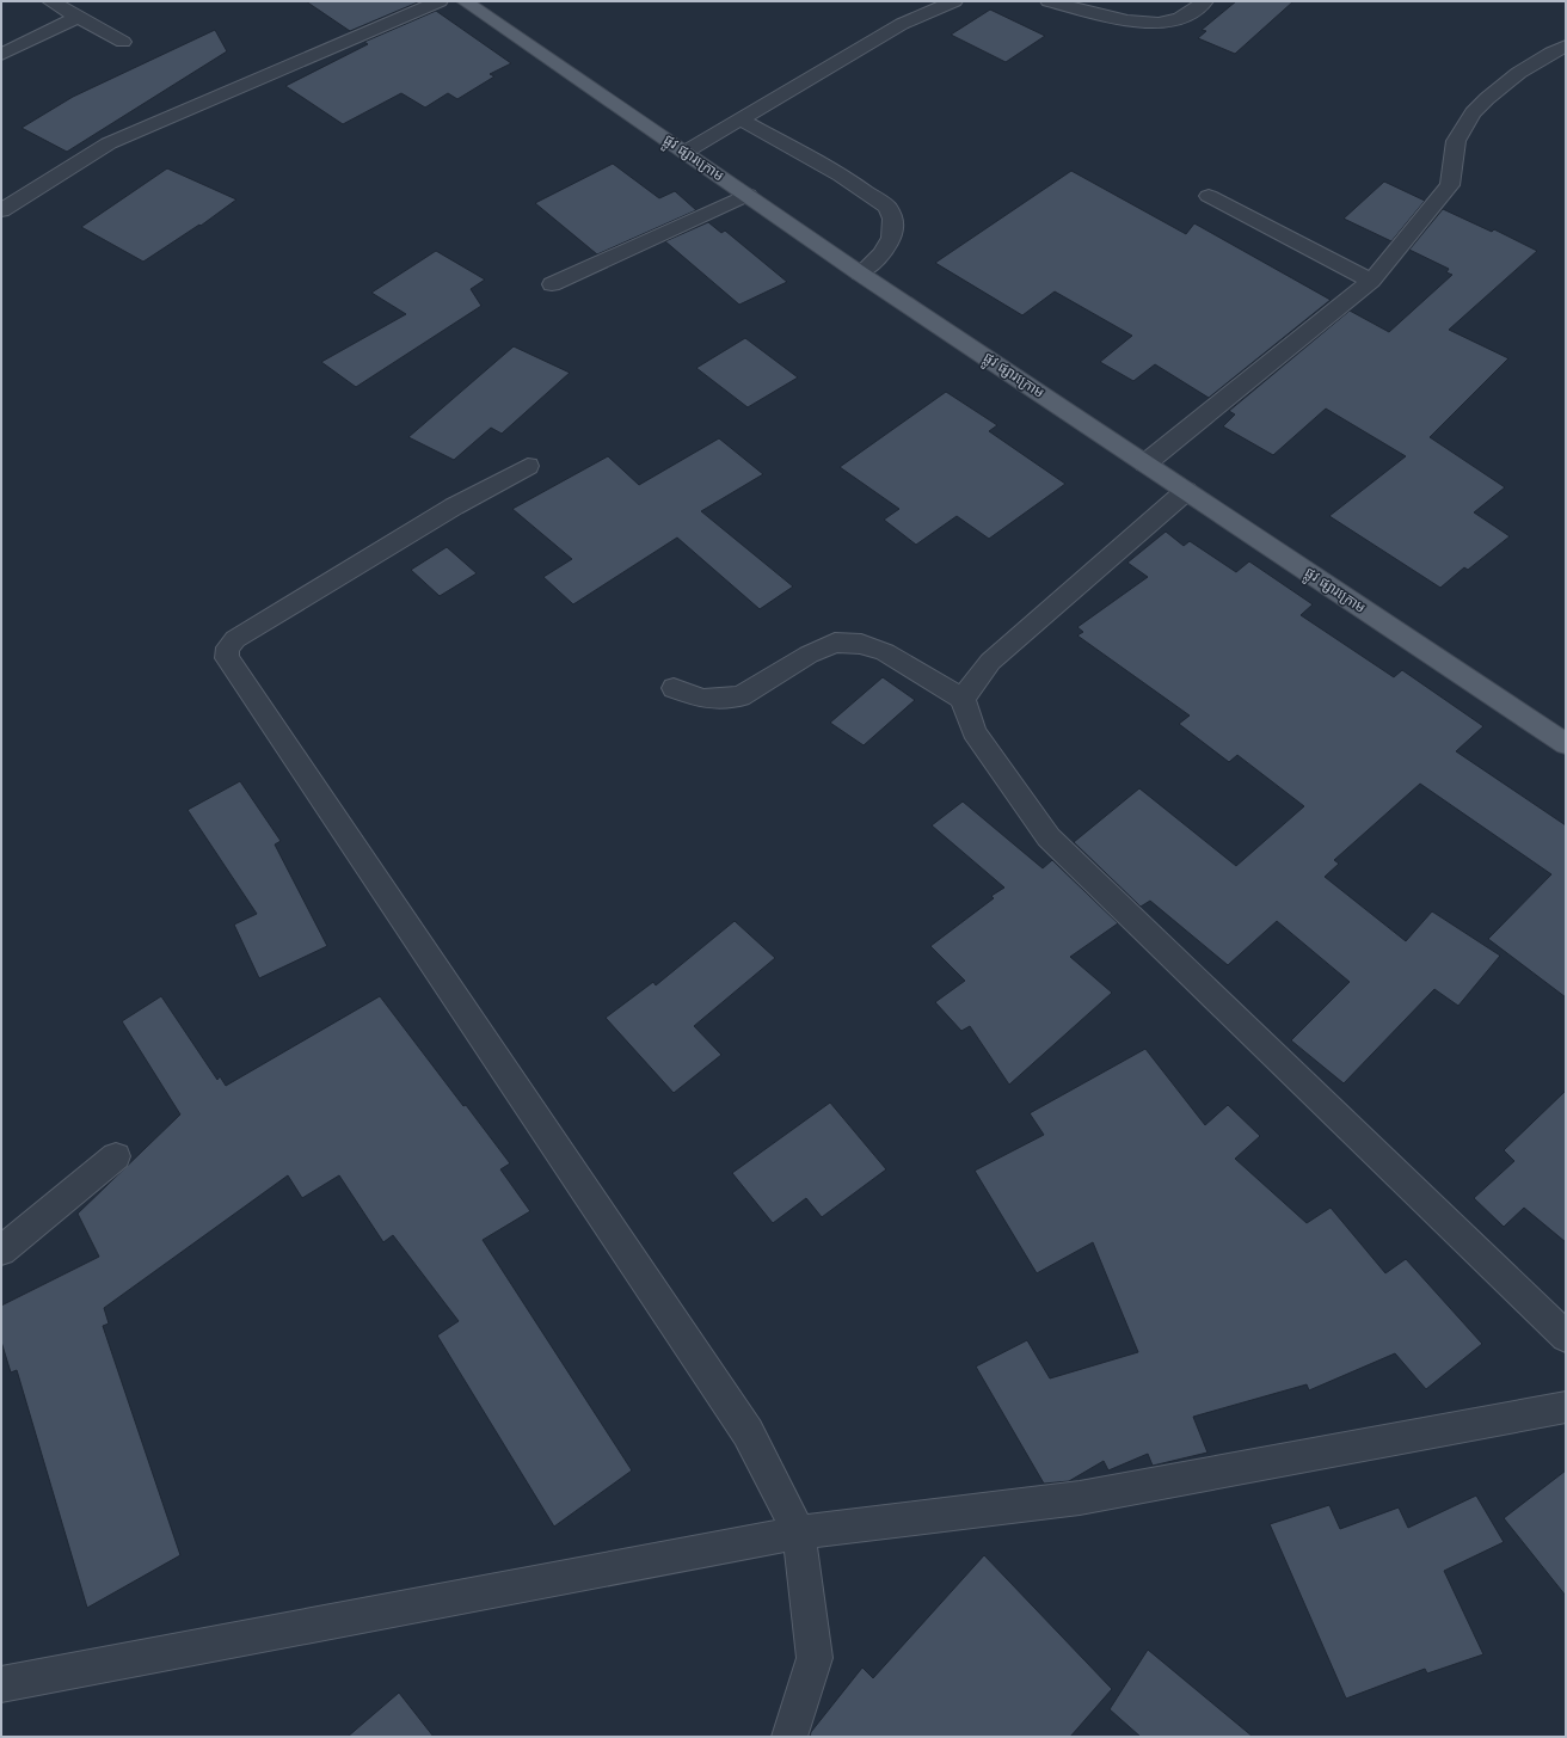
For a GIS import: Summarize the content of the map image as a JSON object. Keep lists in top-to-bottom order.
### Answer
{
  "streets": {
    "main road": ["ផ្លូវ ផ្សារក្រោម"]
  }
}
